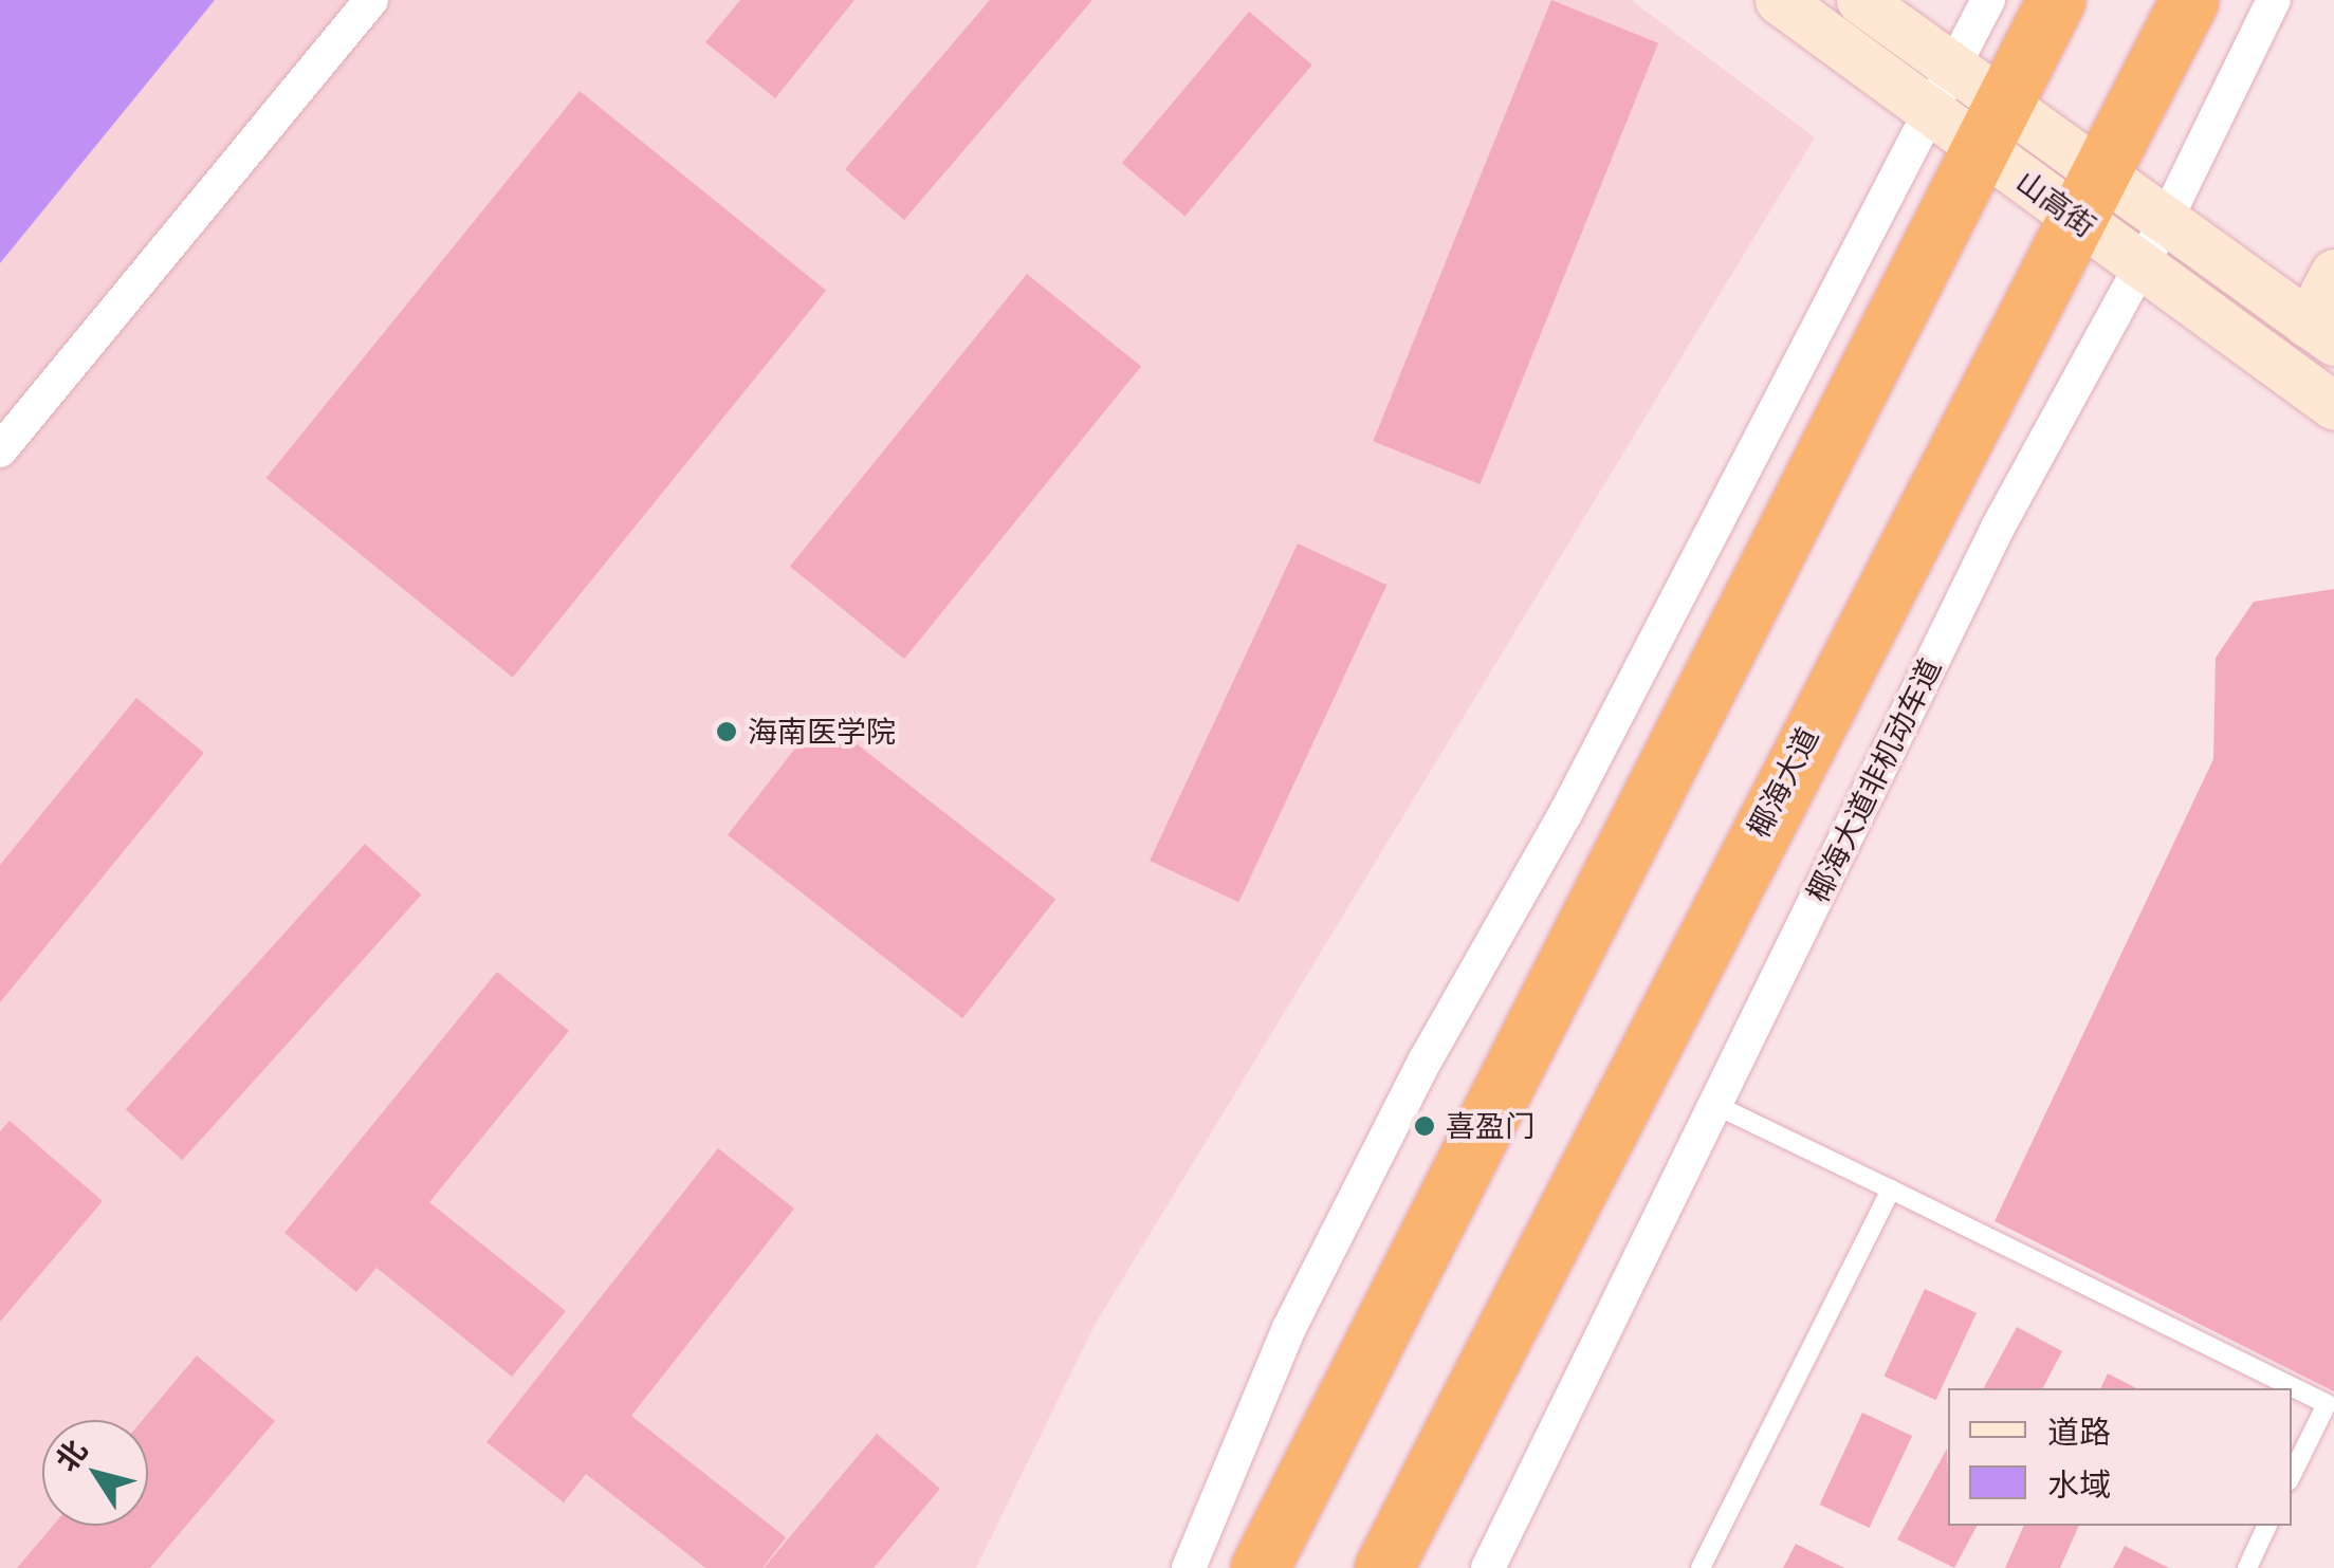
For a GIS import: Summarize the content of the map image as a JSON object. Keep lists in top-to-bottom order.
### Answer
{
  "streets": {
    "highway": ["椰海大道"],
    "main road": ["山高街"],
    "street": ["椰海大道非机动车道"]
  },
  "crossings": [
    ["山高街", "椰海大道非机动车道"],
    ["山高街", "椰海大道"]
  ],
  "places": ["海南医学院", "喜盈门"],
  "legend": ["道路", "水域"],
  "north": "top left"
}
